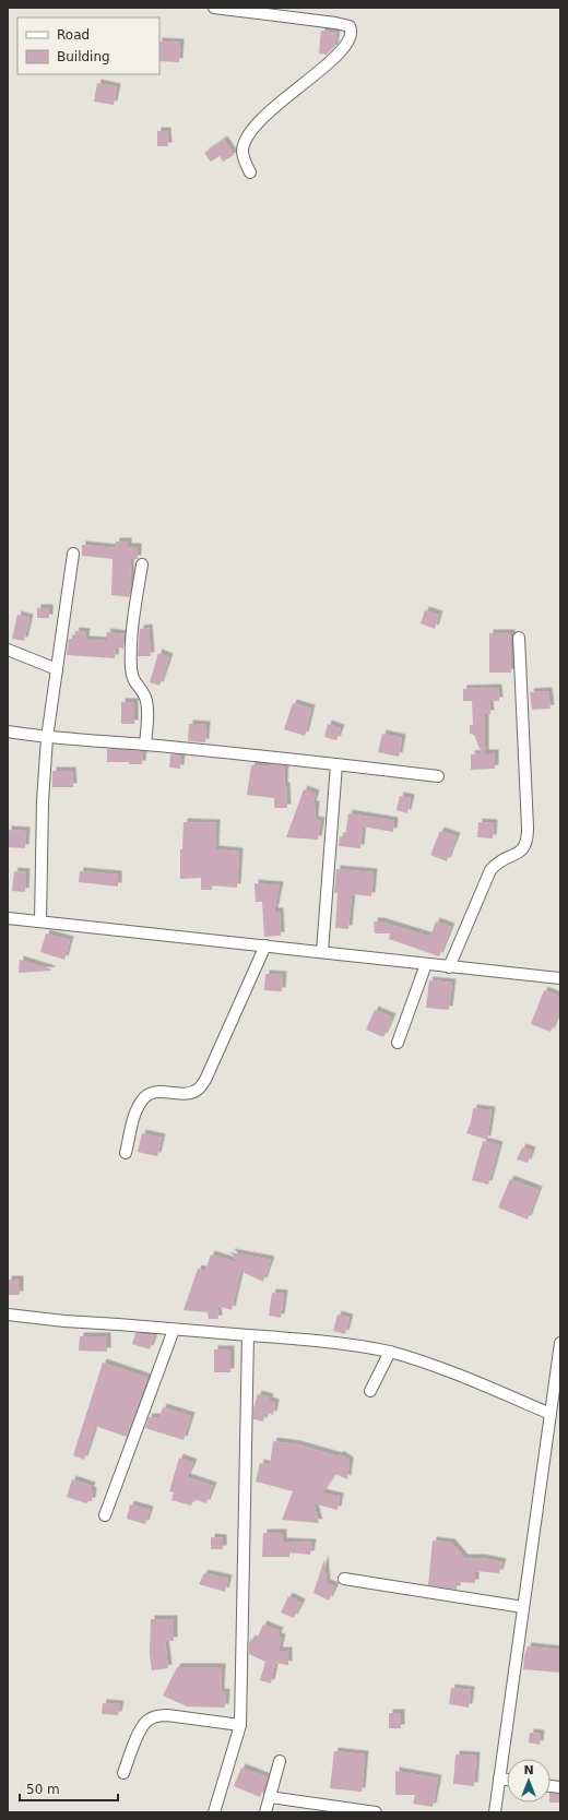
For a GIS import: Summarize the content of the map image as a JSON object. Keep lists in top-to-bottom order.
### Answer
{
  "legend": ["Road", "Building"],
  "scale_bar": "50 m",
  "north": "top"
}
